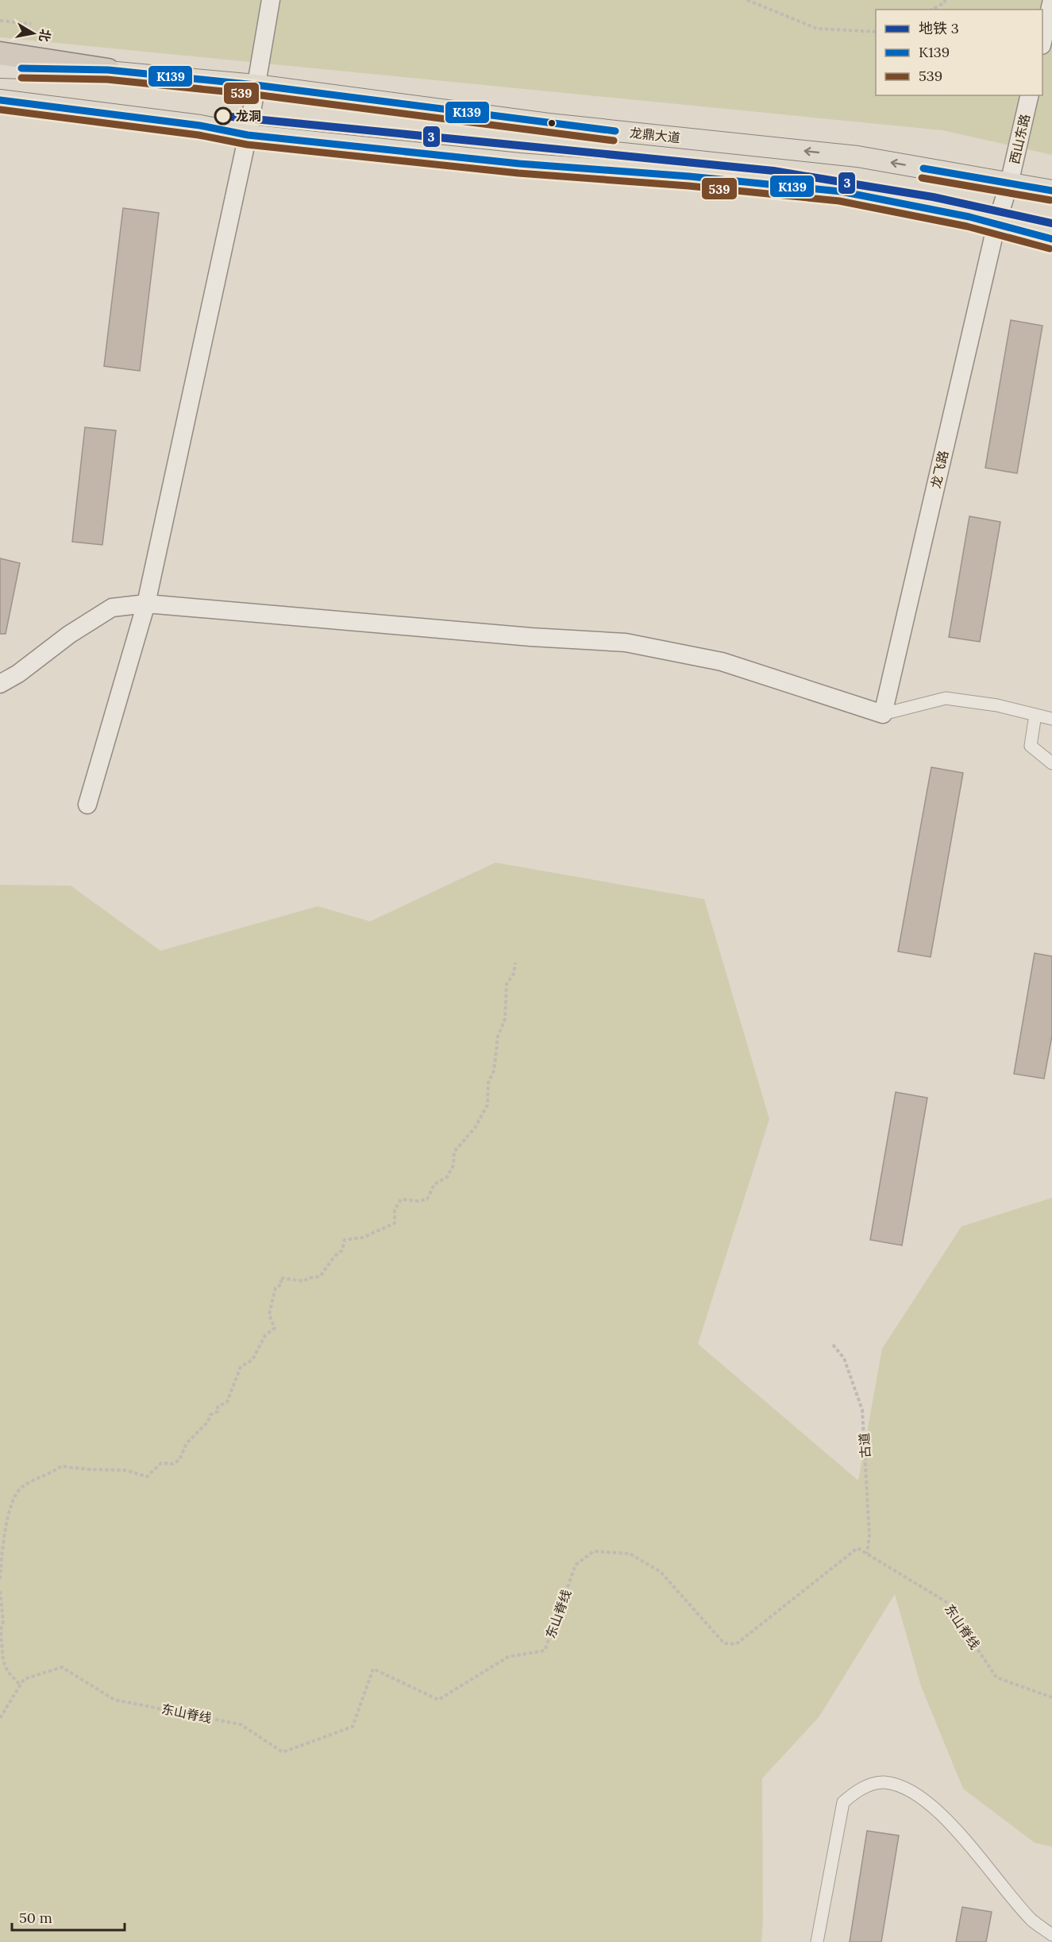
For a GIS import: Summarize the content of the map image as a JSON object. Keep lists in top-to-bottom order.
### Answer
{
  "streets": {
    "main road": ["龙鼎大道"],
    "street": ["西山东路", "龙飞路"],
    "path": ["古道", "东山脊线"]
  },
  "crossings": [
    ["龙鼎大道", "西山东路"],
    ["西山东路", "龙飞路"],
    ["古道", "东山脊线"]
  ],
  "places": ["龙洞"],
  "lines": ["transit line K139", "transit line 539", "metro line 3"],
  "legend": ["地铁 3", "K139", "539"],
  "scale_bar": "50 m",
  "north": "right"
}
